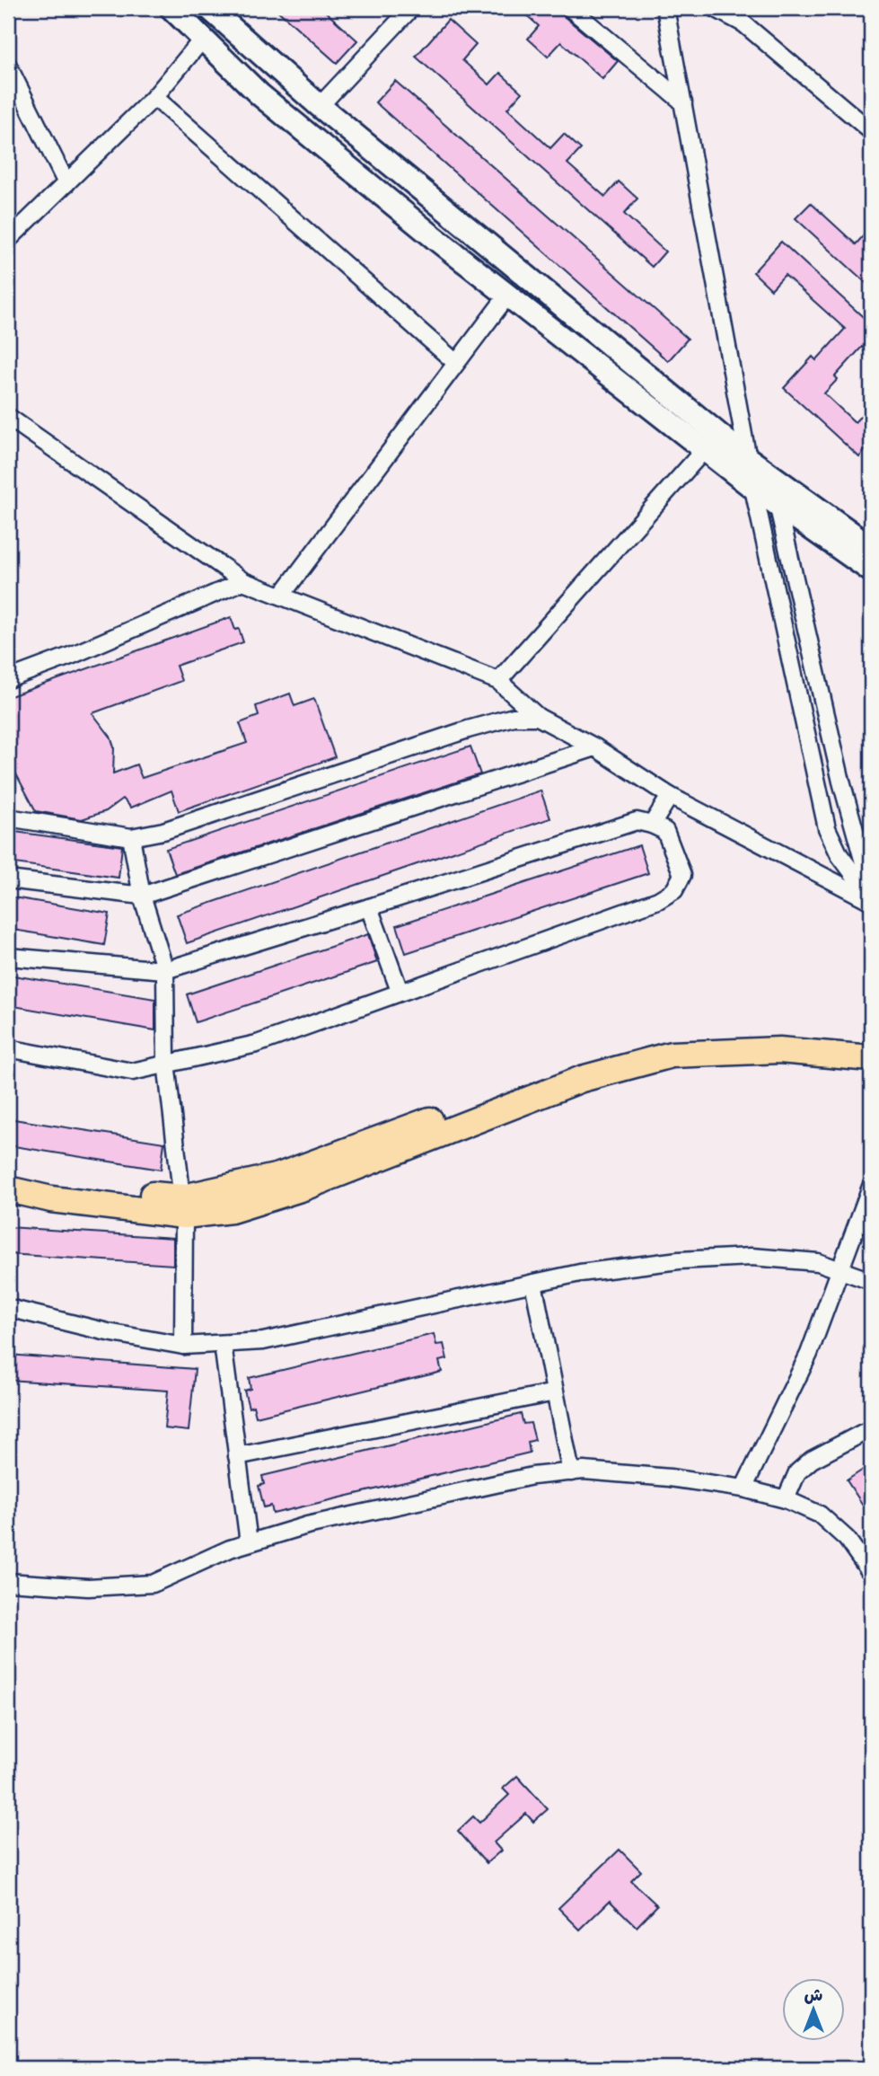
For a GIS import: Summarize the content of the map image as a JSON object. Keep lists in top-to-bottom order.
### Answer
{
  "north": "top"
}
